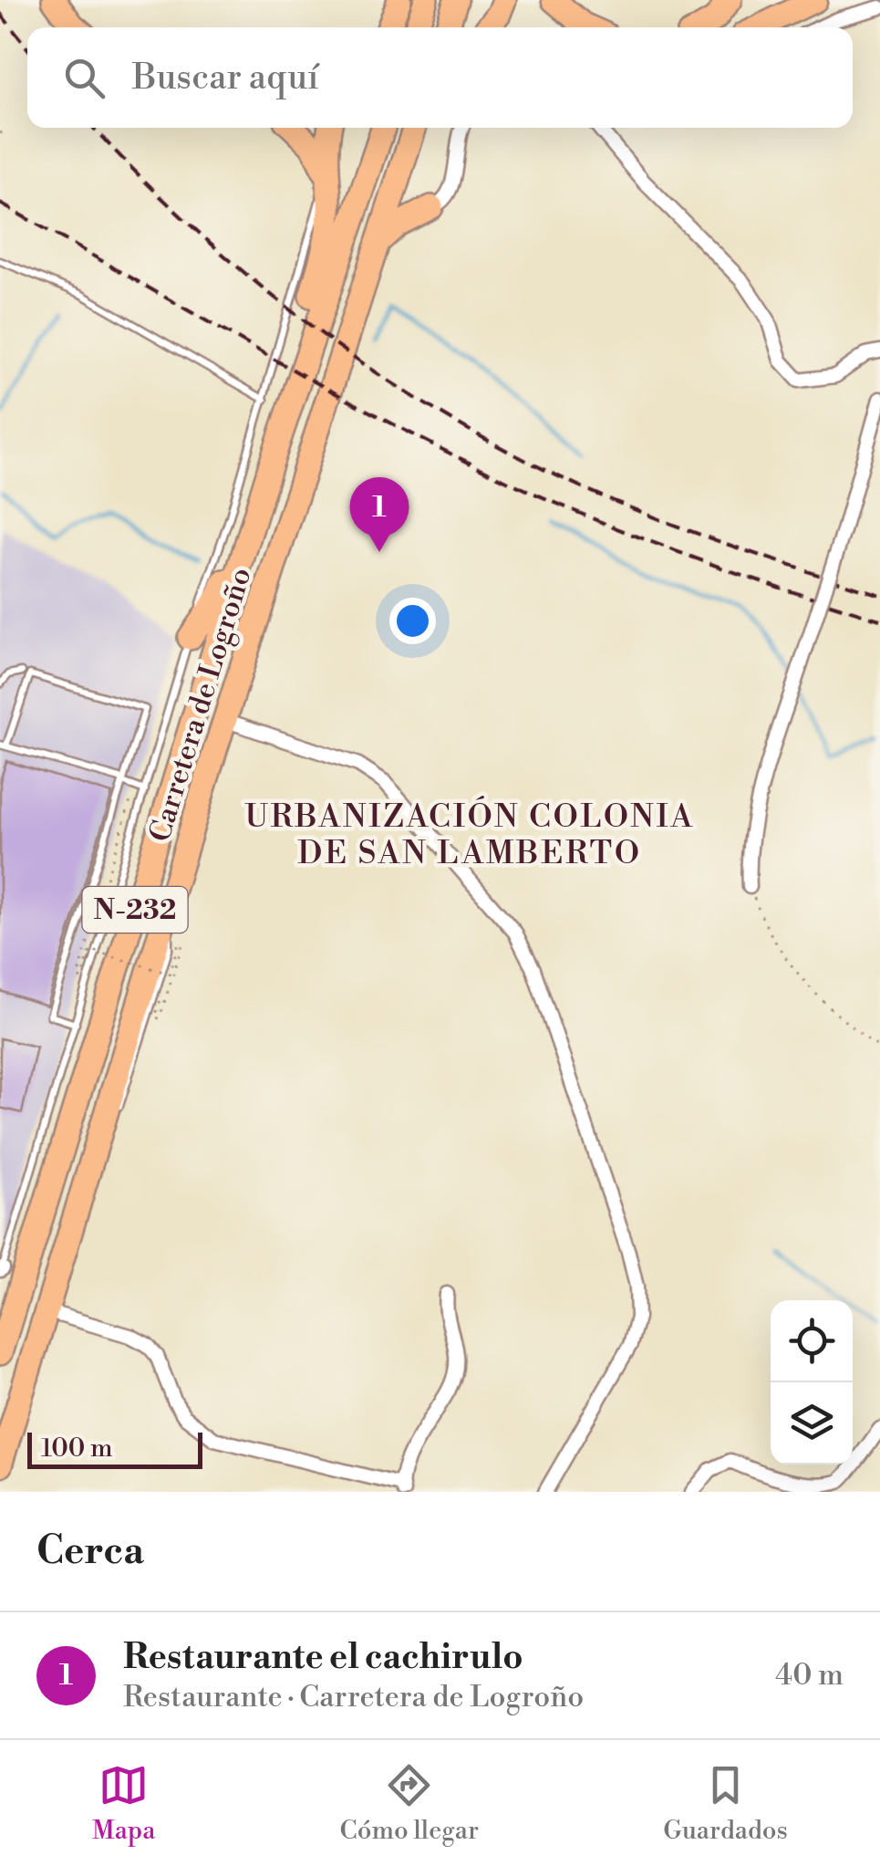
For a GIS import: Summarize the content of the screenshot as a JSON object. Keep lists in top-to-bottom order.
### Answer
{
  "streets": {
    "highway": ["Carretera de Logroño", "N-232"]
  },
  "districts": ["URBANIZACIÓN COLONIA DE SAN LAMBERTO"],
  "scale_bar": "100 m",
  "page": {
    "search": "Buscar aquí",
    "pins": "1",
    "scale": "100 m",
    "heading": "Cerca",
    "list": [
      {
        "mark": "1",
        "name": "Restaurante el cachirulo",
        "note": "Restaurante · Carretera de Logroño",
        "value": "40 m"
      }
    ],
    "nav": ["Mapa", "Cómo llegar", "Guardados"]
  }
}
